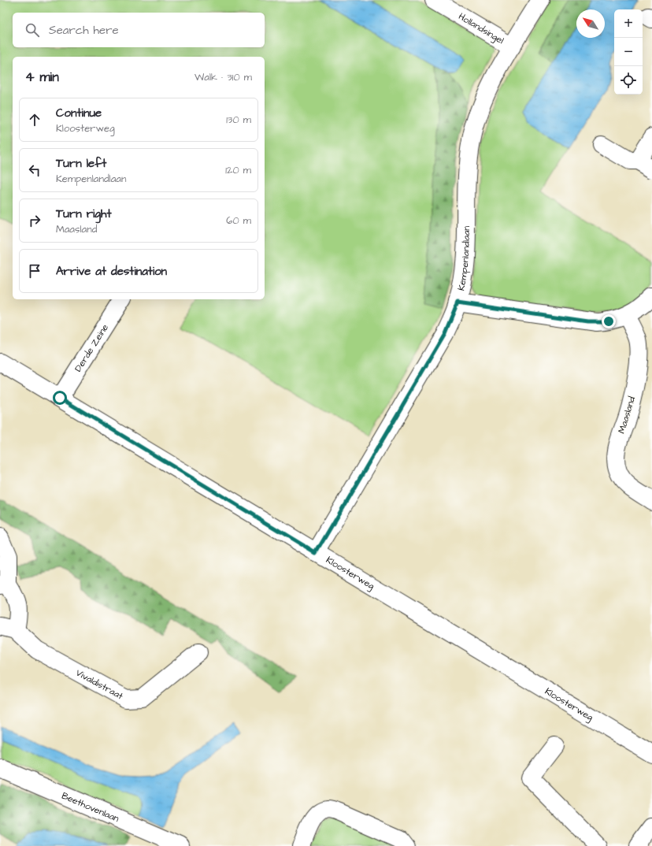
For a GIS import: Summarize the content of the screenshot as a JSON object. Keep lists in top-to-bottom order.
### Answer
{
  "streets": {
    "street": [
      "Hollandsingel",
      "Kempenlandlaan",
      "Derde Zeine",
      "Maasland",
      "Kloosterweg",
      "Vivaldistraat",
      "Beethovenlaan"
    ]
  },
  "crossings": [
    ["Hollandsingel", "Kempenlandlaan"],
    ["Kempenlandlaan", "Kloosterweg"],
    ["Derde Zeine", "Kloosterweg"]
  ],
  "north": "top left",
  "page": {
    "map_buttons": ["+", "−"],
    "search": "Search here",
    "heading": ["4 min", "Walk · 310 m"],
    "list": [
      ["Continue", "Kloosterweg", "130 m"],
      ["Turn left", "Kempenlandlaan", "120 m"],
      ["Turn right", "Maasland", "60 m"],
      "Arrive at destination"
    ]
  }
}
